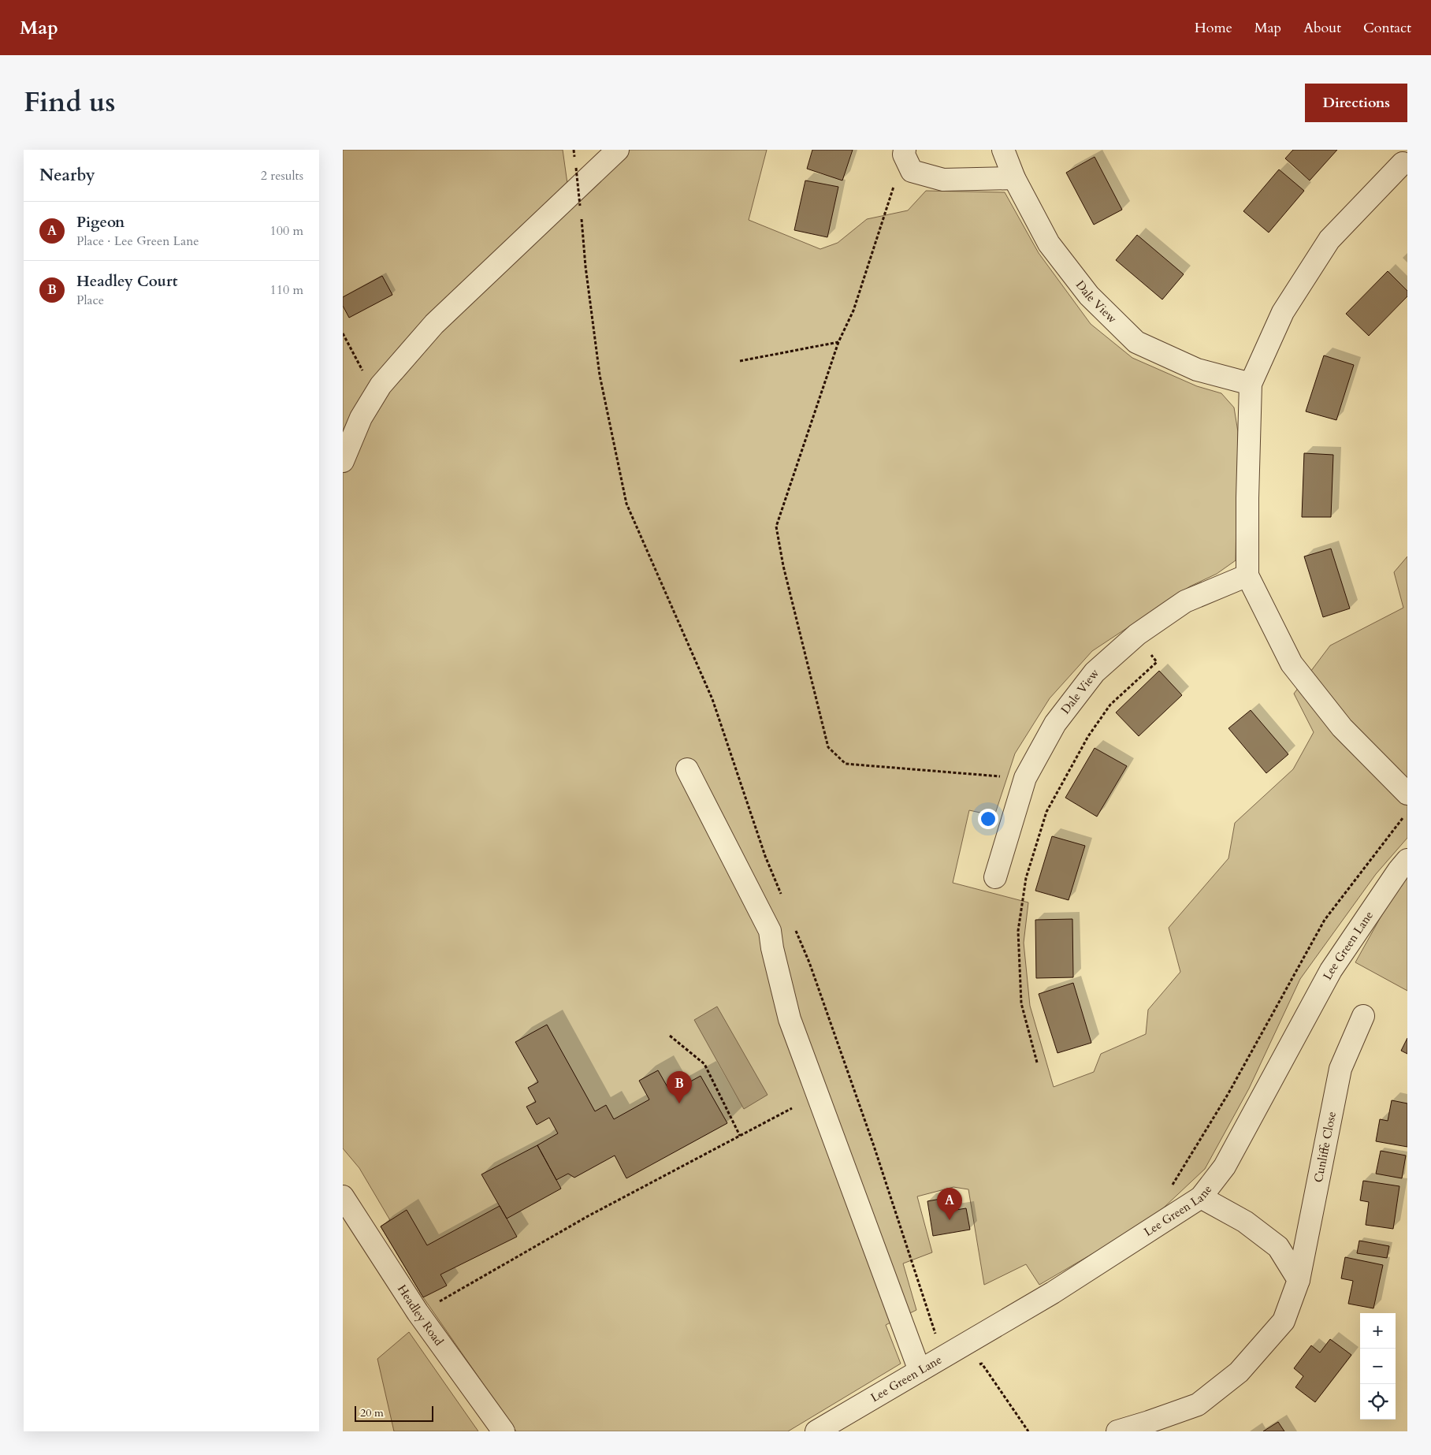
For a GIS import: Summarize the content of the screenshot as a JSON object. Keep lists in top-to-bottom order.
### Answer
{
  "streets": {
    "street": [
      "Dale View",
      "Lee Green Lane",
      "Cunliffe Close",
      "Headley Road"
    ]
  },
  "scale_bar": "20 m",
  "page": {
    "header": "Map",
    "nav": [
      "Home",
      "Map",
      "About",
      "Contact"
    ],
    "title": "Find us",
    "buttons": "Directions",
    "heading": ["Nearby", "2 results"],
    "list": [
      {
        "mark": "A",
        "name": "Pigeon",
        "note": "Place · Lee Green Lane",
        "value": "100 m"
      },
      {
        "mark": "B",
        "name": "Headley Court",
        "note": "Place",
        "value": "110 m"
      }
    ],
    "pins": ["B", "A"],
    "map_buttons": ["+", "−"],
    "scale": "20 m"
  }
}
